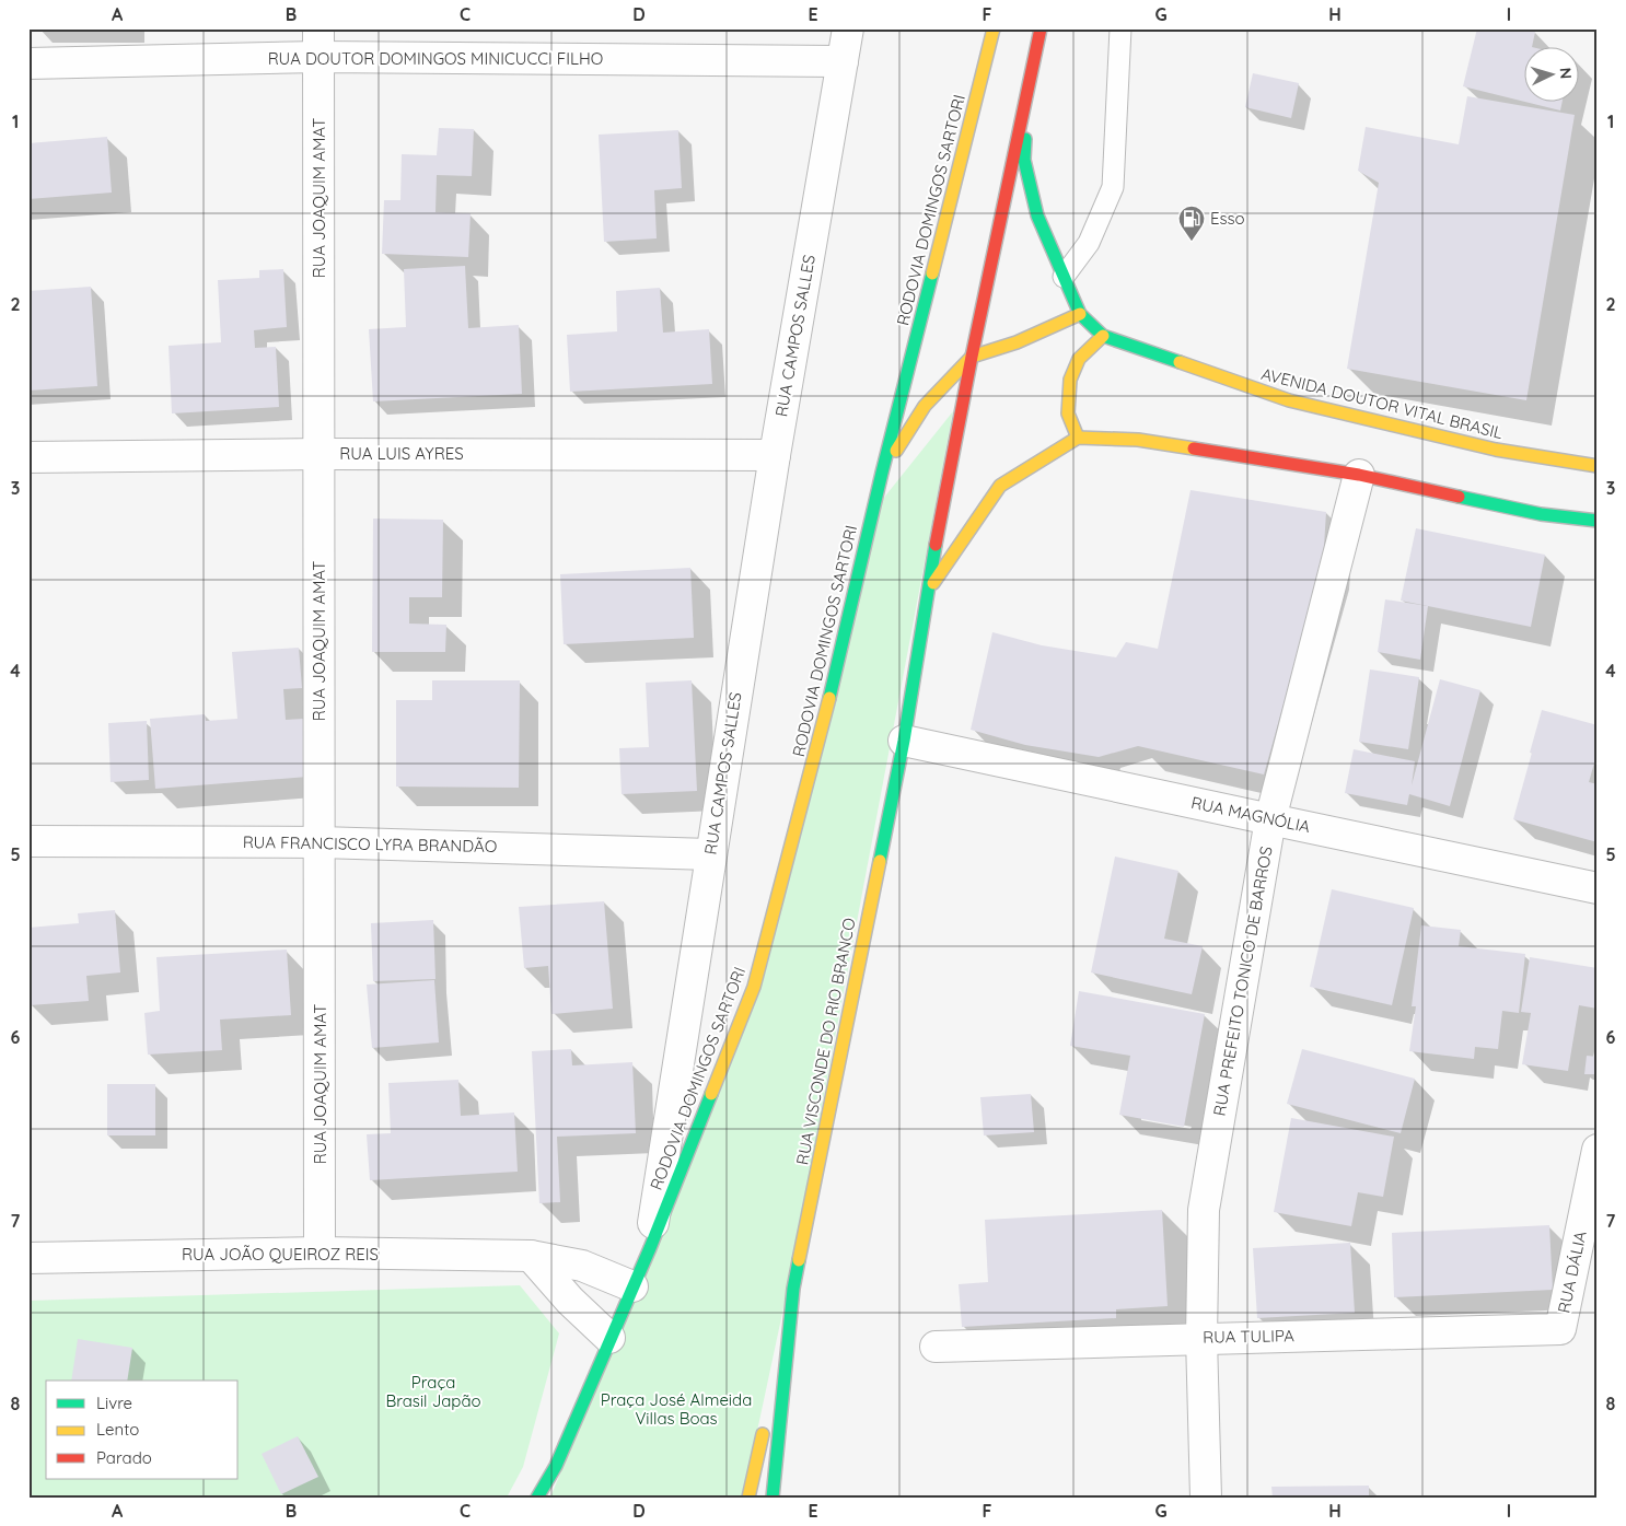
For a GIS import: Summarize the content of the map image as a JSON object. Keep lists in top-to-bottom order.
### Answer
{
  "streets": {
    "main road": [
      "RODOVIA DOMINGOS SARTORI",
      "RUA CAMPOS SALLES",
      "AVENIDA DOUTOR VITAL BRASIL",
      "RUA VISCONDE DO RIO BRANCO"
    ],
    "street": [
      "RUA DOUTOR DOMINGOS MINICUCCI FILHO",
      "RUA JOAQUIM AMAT",
      "RUA LUIS AYRES",
      "RUA MAGNÓLIA",
      "RUA FRANCISCO LYRA BRANDÃO",
      "RUA PREFEITO TONICO DE BARROS",
      "RUA JOÃO QUEIROZ REIS",
      "RUA DÁLIA",
      "RUA TULIPA"
    ]
  },
  "crossings": [
    ["RUA DOUTOR DOMINGOS MINICUCCI FILHO", "RUA JOAQUIM AMAT"],
    ["RUA DOUTOR DOMINGOS MINICUCCI FILHO", "RUA CAMPOS SALLES"],
    ["RUA JOAQUIM AMAT", "RUA LUIS AYRES"],
    ["RUA JOAQUIM AMAT", "RUA FRANCISCO LYRA BRANDÃO"],
    ["RUA JOAQUIM AMAT", "RUA JOÃO QUEIROZ REIS"],
    ["RODOVIA DOMINGOS SARTORI", "RUA CAMPOS SALLES"],
    ["RUA CAMPOS SALLES", "RUA LUIS AYRES"],
    ["RUA CAMPOS SALLES", "RUA FRANCISCO LYRA BRANDÃO"],
    ["RUA CAMPOS SALLES", "RUA JOÃO QUEIROZ REIS"],
    ["AVENIDA DOUTOR VITAL BRASIL", "RUA VISCONDE DO RIO BRANCO"],
    ["RUA MAGNÓLIA", "RUA PREFEITO TONICO DE BARROS"],
    ["RUA MAGNÓLIA", "RUA VISCONDE DO RIO BRANCO"],
    ["RUA PREFEITO TONICO DE BARROS", "RUA TULIPA"],
    ["RUA DÁLIA", "RUA TULIPA"]
  ],
  "parks": ["Praça Brasil Japão", "Praça José Almeida Villas Boas"],
  "places": {
    "fuel station": ["Esso"]
  },
  "legend": ["Livre", "Lento", "Parado"],
  "north": "right",
  "grid": {
    "columns": [
      "A",
      "B",
      "C",
      "D",
      "E",
      "F",
      "G",
      "H",
      "I"
    ],
    "rows": [
      "1",
      "2",
      "3",
      "4",
      "5",
      "6",
      "7",
      "8"
    ]
  }
}
